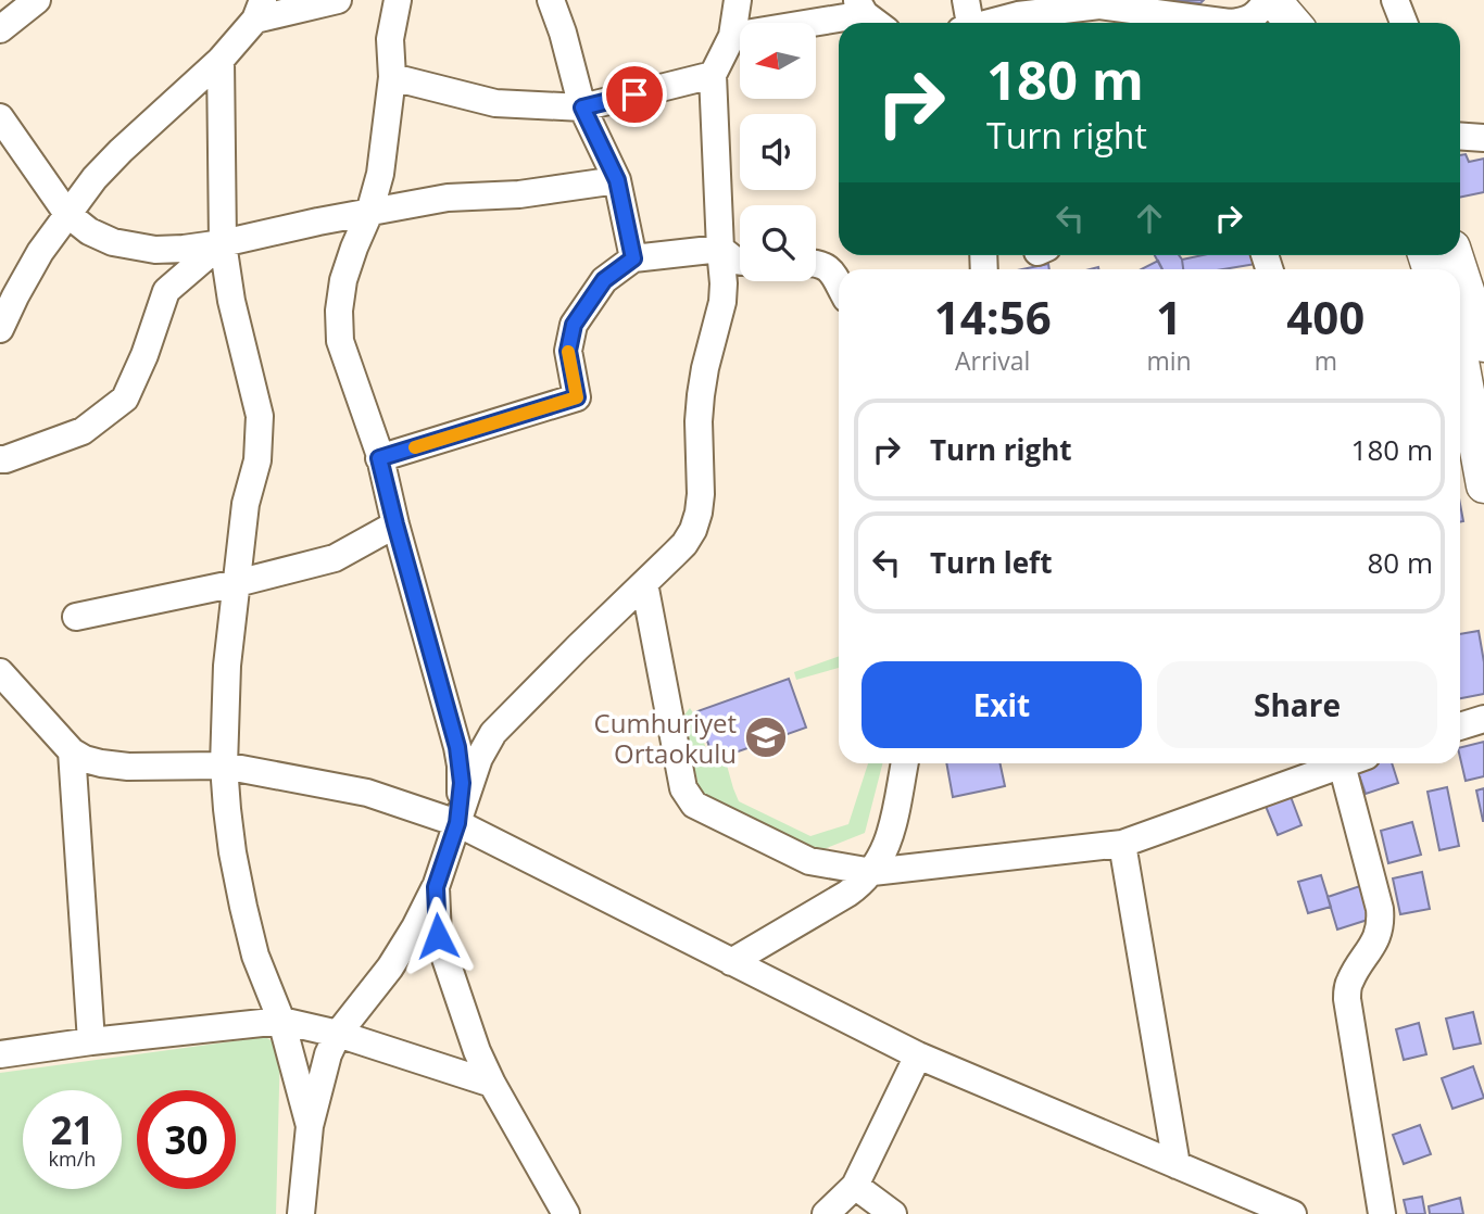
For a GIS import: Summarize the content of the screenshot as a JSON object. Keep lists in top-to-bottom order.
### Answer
{
  "places": {
    "school or university": ["Cumhuriyet Ortaokulu"]
  },
  "north": "left",
  "page": {
    "turn": ["180 m", "Turn right"],
    "eta": [
      "14:56",
      "Arrival",
      "1",
      "min",
      "400",
      "m"
    ],
    "list": [
      {
        "name": "Turn right",
        "value": "180 m"
      },
      {
        "name": "Turn left",
        "value": "80 m"
      }
    ],
    "buttons": ["Exit", "Share"],
    "speed": "21 km/h",
    "limit": "30"
  }
}
